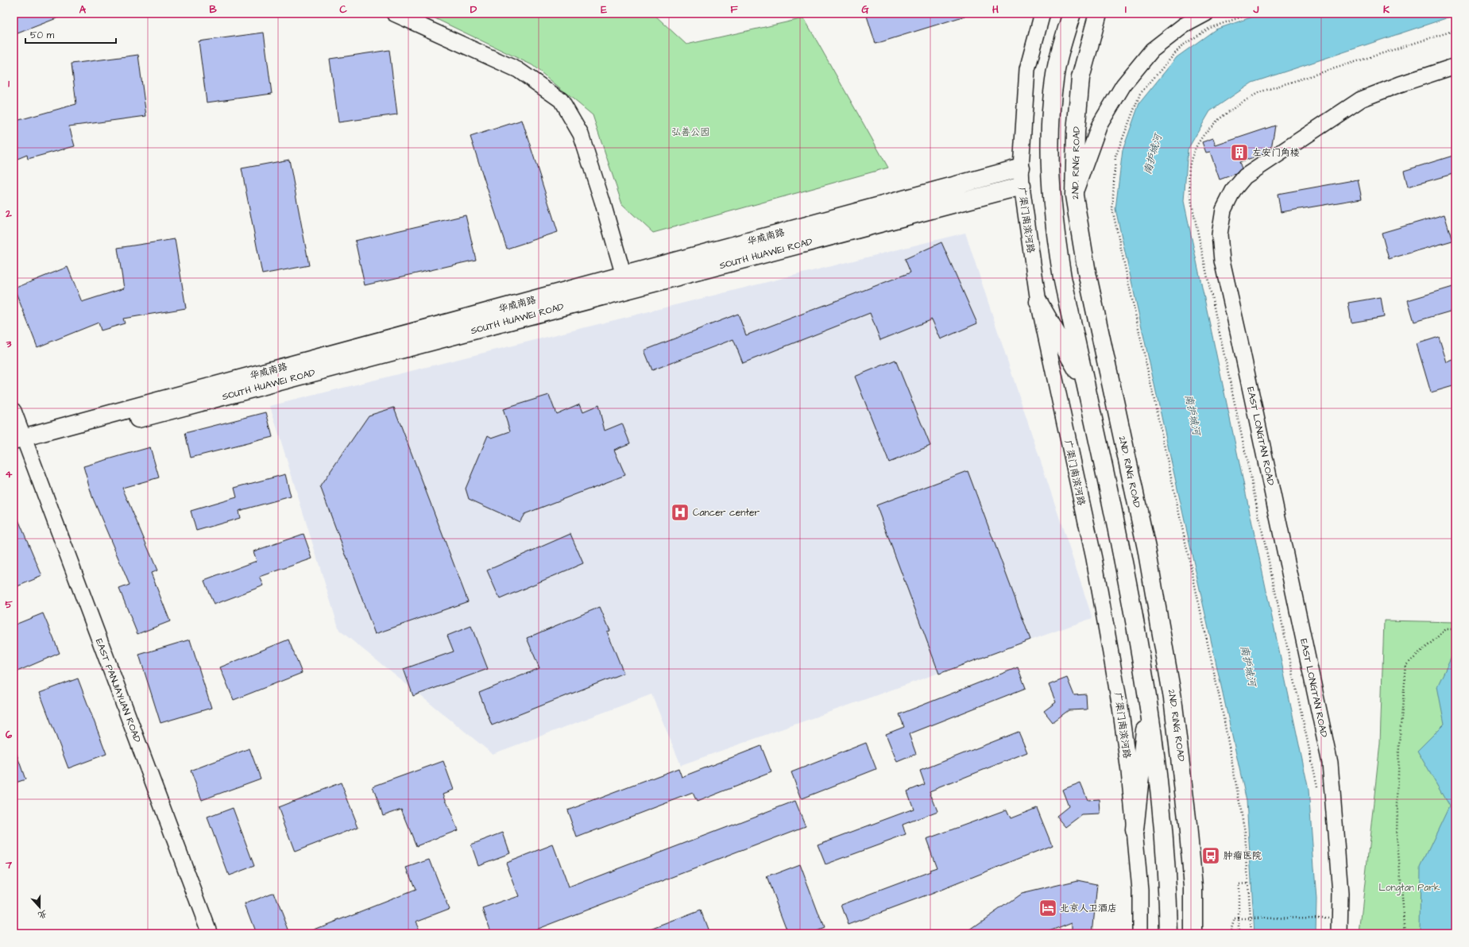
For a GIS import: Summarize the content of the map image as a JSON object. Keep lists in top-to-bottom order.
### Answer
{
  "streets": {
    "main road": ["2ND. RING ROAD", "华威南路", "SOUTH HUAWEI ROAD"],
    "street": ["广渠门南滨河路", "EAST LONGTAN ROAD", "EAST PANJIAYUAN ROAD"]
  },
  "crossings": [
    ["广渠门南滨河路", "华威南路"],
    ["广渠门南滨河路", "SOUTH HUAWEI ROAD"],
    ["华威南路", "SOUTH HUAWEI ROAD"],
    ["华威南路", "EAST PANJIAYUAN ROAD"],
    ["SOUTH HUAWEI ROAD", "EAST PANJIAYUAN ROAD"]
  ],
  "water": ["南护城河"],
  "parks": ["弘善公园", "Longtan Park"],
  "places": {
    "building": ["左安门角楼"],
    "hospital": ["Cancer center"],
    "bus stop": ["肿瘤医院"],
    "hotel": ["北京人卫酒店"]
  },
  "scale_bar": "50 m",
  "north": "bottom",
  "grid": {
    "columns": [
      "A",
      "B",
      "C",
      "D",
      "E",
      "F",
      "G",
      "H",
      "I",
      "J",
      "K"
    ],
    "rows": [
      "1",
      "2",
      "3",
      "4",
      "5",
      "6",
      "7"
    ]
  }
}
